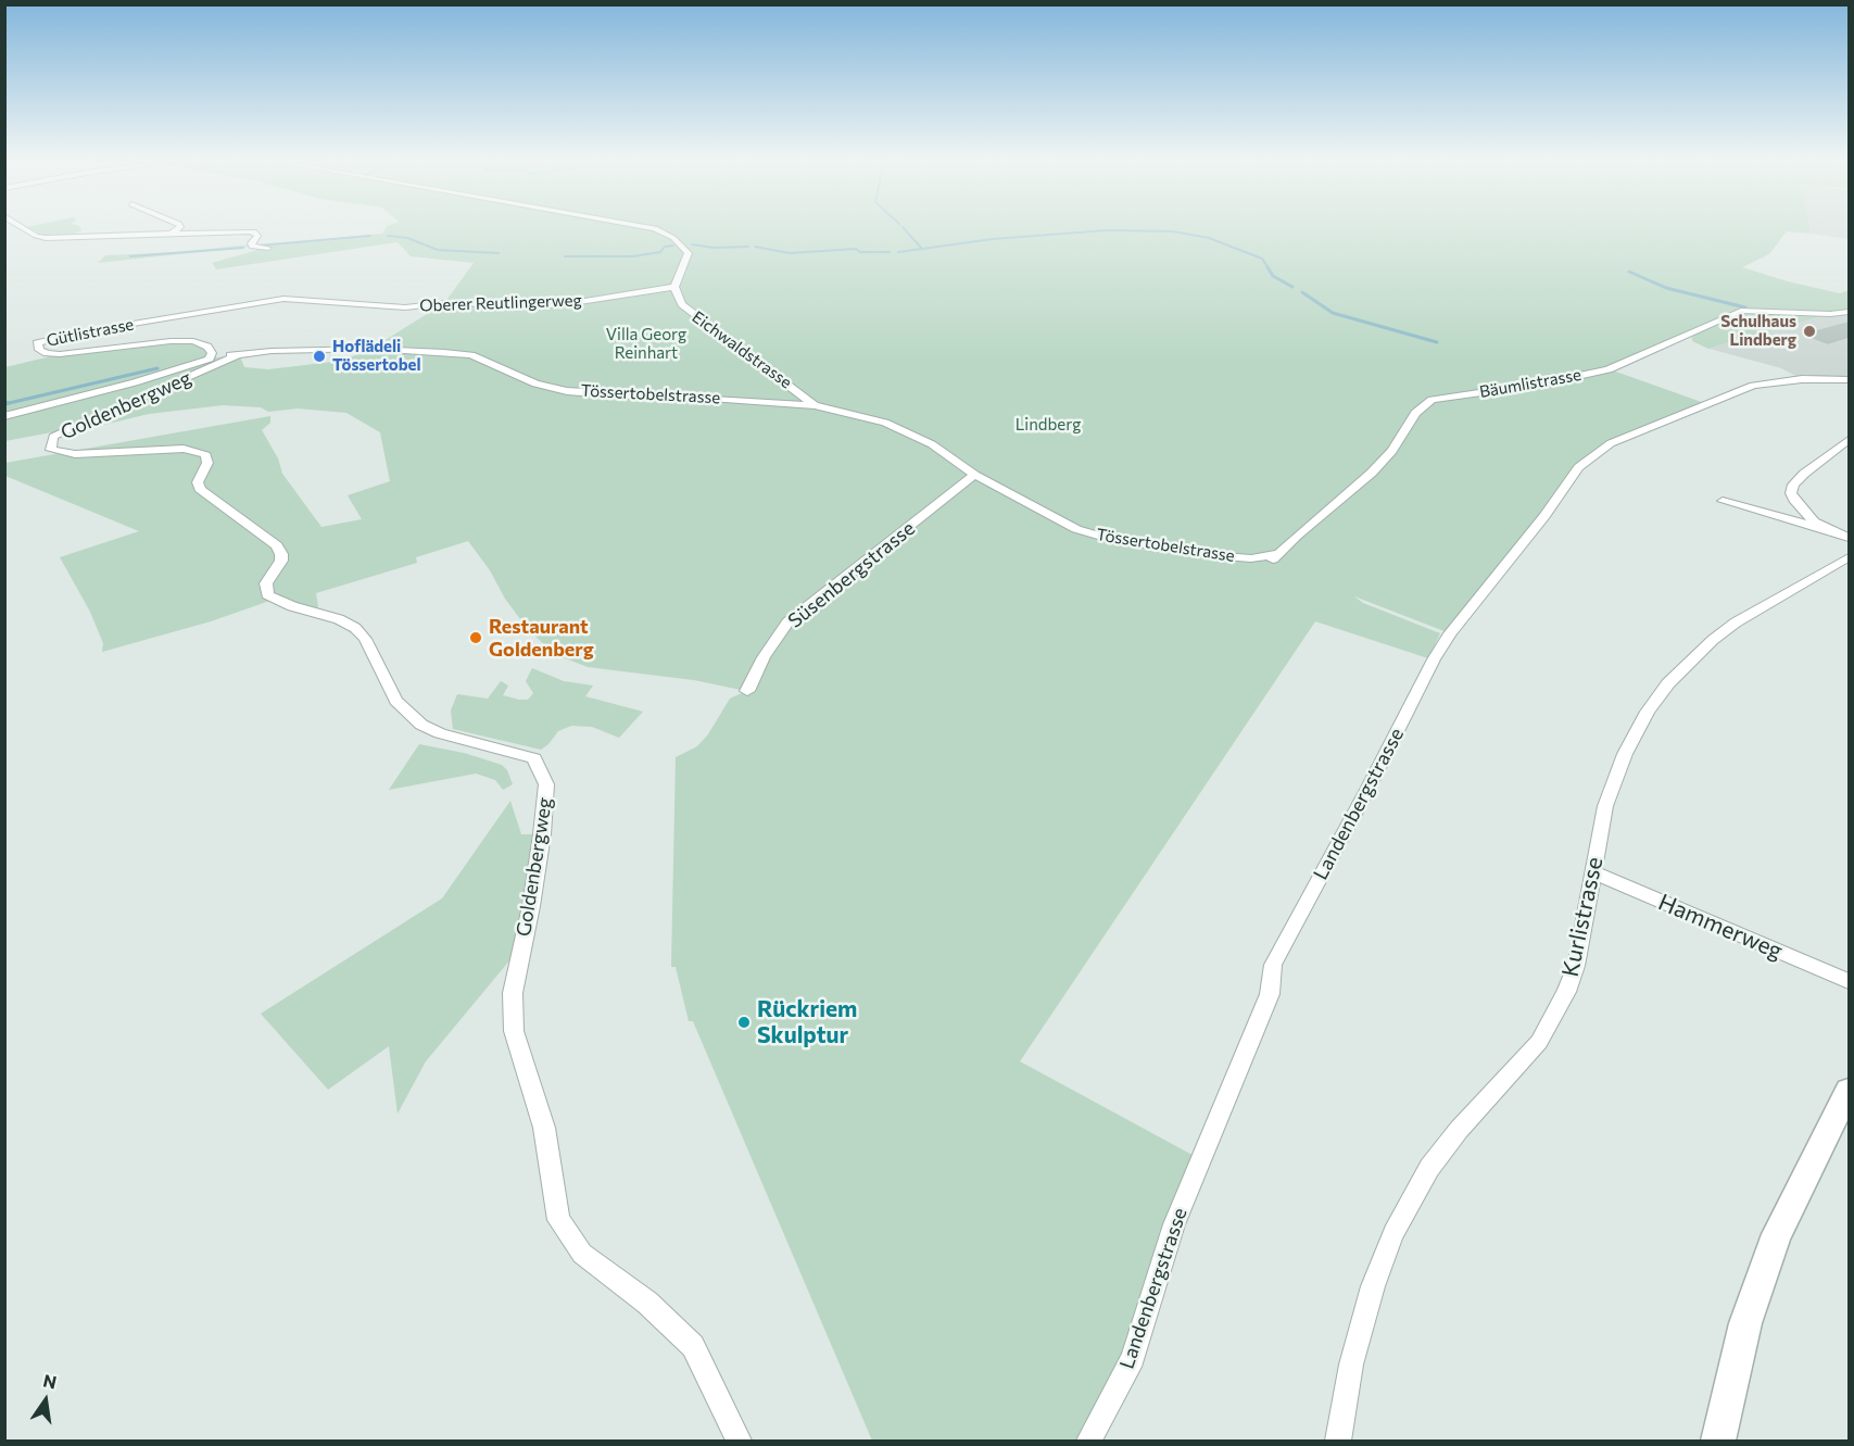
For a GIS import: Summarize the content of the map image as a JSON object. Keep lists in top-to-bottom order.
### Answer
{
  "streets": {
    "street": [
      "Oberer Reutlingerweg",
      "Gütlistrasse",
      "Eichwaldstrasse",
      "Bäumlistrasse",
      "Tössertobelstrasse",
      "Goldenbergweg",
      "Süsenbergstrasse",
      "Landenbergstrasse",
      "Kurlistrasse",
      "Hammerweg"
    ]
  },
  "crossings": [
    ["Oberer Reutlingerweg", "Gütlistrasse"],
    ["Oberer Reutlingerweg", "Eichwaldstrasse"],
    ["Gütlistrasse", "Tössertobelstrasse"],
    ["Eichwaldstrasse", "Tössertobelstrasse"],
    ["Bäumlistrasse", "Tössertobelstrasse"],
    ["Tössertobelstrasse", "Goldenbergweg"],
    ["Tössertobelstrasse", "Süsenbergstrasse"],
    ["Kurlistrasse", "Hammerweg"]
  ],
  "parks": ["Villa Georg Reinhart", "Lindberg"],
  "places": [
    "Schulhaus Lindberg",
    "Hoflädeli Tössertobel",
    "Restaurant Goldenberg",
    "Rückriem Skulptur"
  ],
  "north": "top"
}
